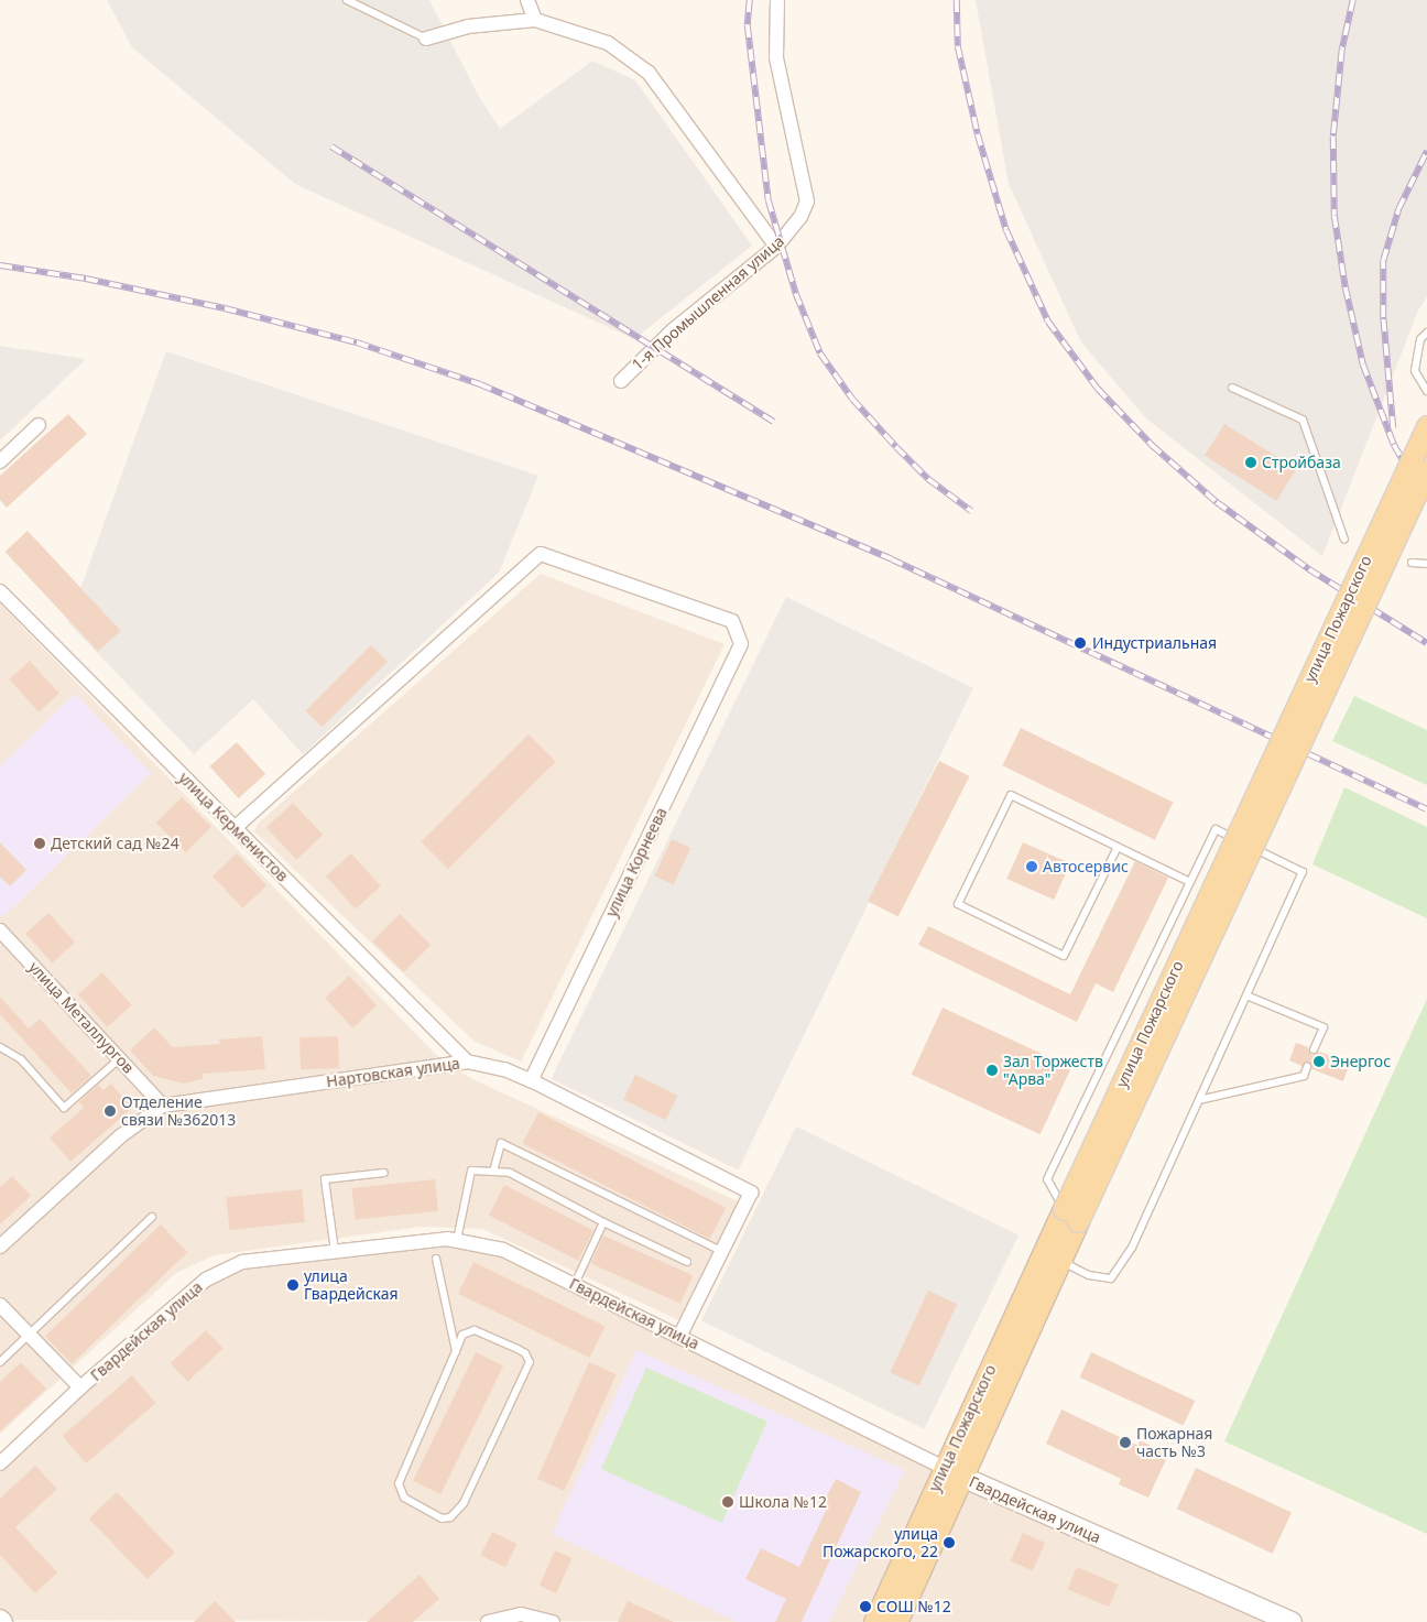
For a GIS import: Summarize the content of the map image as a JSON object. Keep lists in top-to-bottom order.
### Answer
{
  "streets": {
    "main road": ["улица Пожарского"],
    "street": [
      "1-я Промышленная улица",
      "улица Керменистов",
      "улица Корнеева",
      "улица Металлургов",
      "Нартовская улица",
      "Гвардейская улица"
    ]
  },
  "crossings": [
    ["улица Пожарского", "Гвардейская улица"],
    ["улица Керменистов", "улица Корнеева"],
    ["улица Керменистов", "Нартовская улица"],
    ["улица Корнеева", "Нартовская улица"],
    ["улица Металлургов", "Нартовская улица"],
    ["Нартовская улица", "Гвардейская улица"]
  ],
  "places": [
    "Стройбаза",
    "Индустриальная",
    "Детский сад №24",
    "Автосервис",
    "Энергос",
    "Зал Торжеств \"Арва\"",
    "Отделение связи №362013",
    "улица Гвардейская",
    "Пожарная часть №3",
    "Школа №12",
    "улица Пожарского, 22",
    "СОШ №12"
  ]
}
